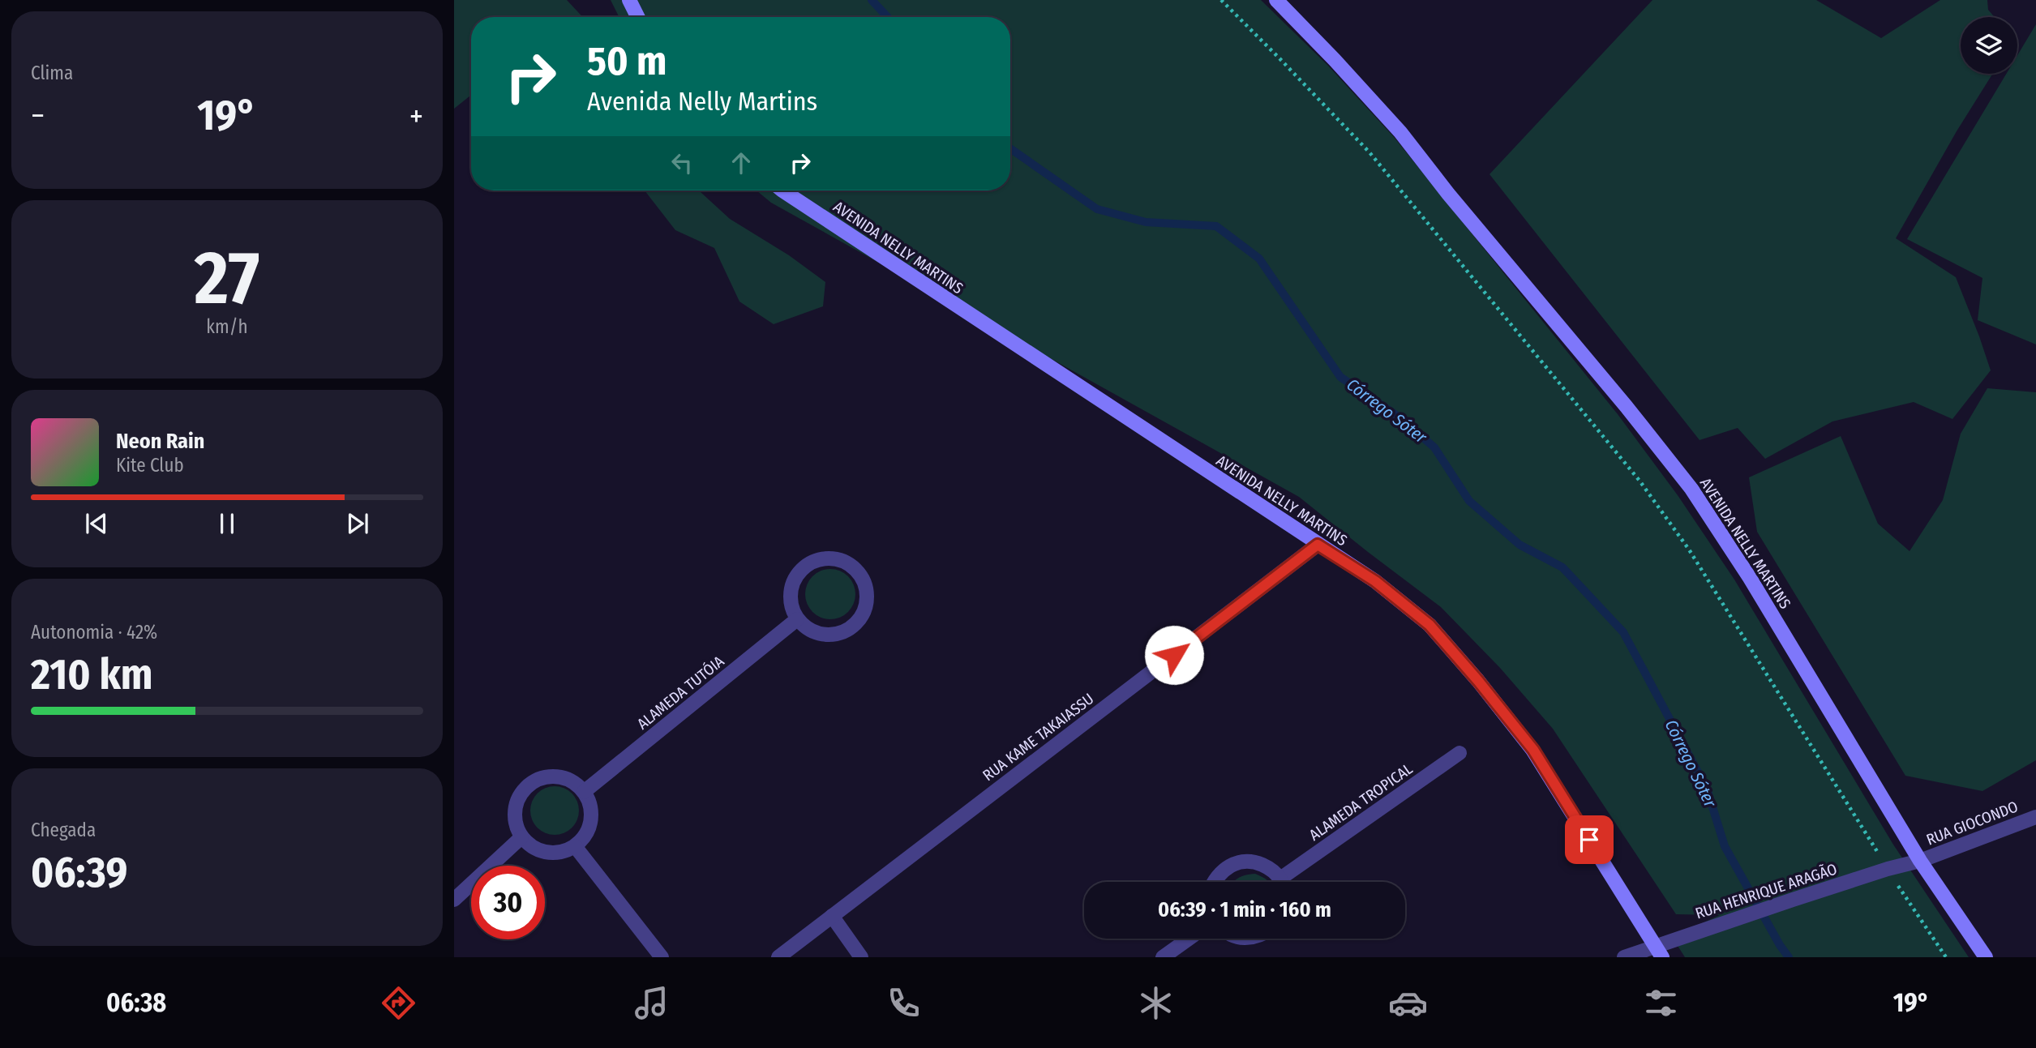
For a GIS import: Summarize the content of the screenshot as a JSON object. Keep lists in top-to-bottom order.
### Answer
{
  "streets": {
    "main road": ["AVENIDA NELLY MARTINS"],
    "street": [
      "ALAMEDA TUTÓIA",
      "RUA KAME TAKAIASSU",
      "ALAMEDA TROPICAL",
      "RUA GIOCONDO",
      "RUA HENRIQUE ARAGÃO"
    ]
  },
  "crossings": [
    ["AVENIDA NELLY MARTINS", "RUA KAME TAKAIASSU"],
    ["AVENIDA NELLY MARTINS", "RUA GIOCONDO"],
    ["AVENIDA NELLY MARTINS", "RUA HENRIQUE ARAGÃO"],
    ["RUA GIOCONDO", "RUA HENRIQUE ARAGÃO"]
  ],
  "water": ["Córrego Sóter"],
  "page": {
    "tile": [
      "Clima",
      ["27", "km/h"],
      ["Autonomia · 42%", "210 km"],
      ["Chegada", "06:39"]
    ],
    "turn": ["50 m", "Avenida Nelly Martins"],
    "heat": ["−", "19°", "+"],
    "song": ["Neon Rain", "Kite Club"],
    "limit": "30",
    "trip": "06:39 · 1 min · 160 m",
    "tabs": ["06:38", "19°"]
  }
}
